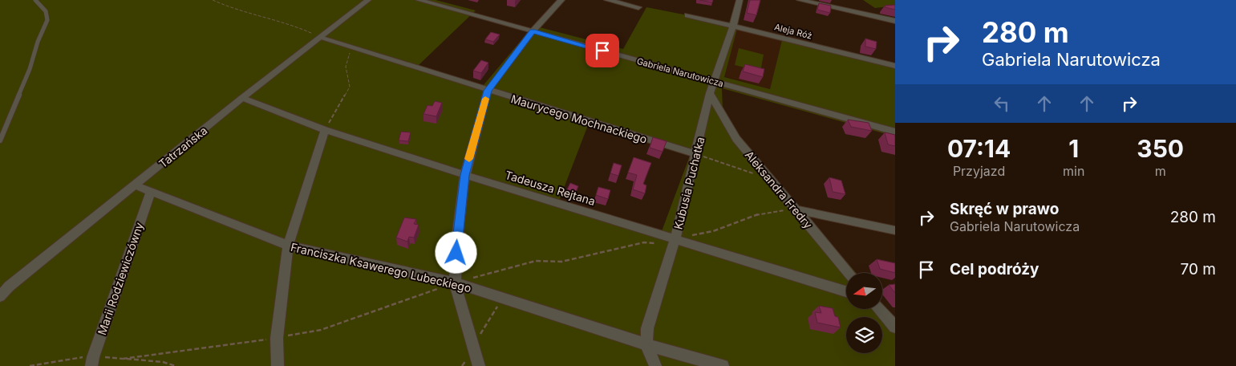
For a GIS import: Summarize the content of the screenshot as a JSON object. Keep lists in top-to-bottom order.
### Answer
{
  "streets": {
    "street": [
      "Aleja Róż",
      "Gabriela Narutowicza",
      "Maurycego Mochnackiego",
      "Tatrzańska",
      "Kubusia Puchatka",
      "Tadeusza Rejtana",
      "Aleksandra Fredry",
      "Franciszka Ksawerego Lubeckiego",
      "Marii Rodziewiczówny"
    ]
  },
  "crossings": [
    ["Aleja Róż", "Kubusia Puchatka"],
    ["Gabriela Narutowicza", "Kubusia Puchatka"],
    ["Maurycego Mochnackiego", "Tatrzańska"],
    ["Maurycego Mochnackiego", "Kubusia Puchatka"],
    ["Tatrzańska", "Tadeusza Rejtana"],
    ["Tatrzańska", "Franciszka Ksawerego Lubeckiego"],
    ["Kubusia Puchatka", "Tadeusza Rejtana"],
    ["Kubusia Puchatka", "Aleksandra Fredry"],
    ["Kubusia Puchatka", "Franciszka Ksawerego Lubeckiego"],
    ["Franciszka Ksawerego Lubeckiego", "Marii Rodziewiczówny"]
  ],
  "north": "left",
  "page": {
    "turn": ["280 m", "Gabriela Narutowicza"],
    "eta": [
      "07:14",
      "Przyjazd",
      "1",
      "min",
      "350",
      "m"
    ],
    "list": [
      {
        "name": "Skręć w prawo",
        "note": "Gabriela Narutowicza",
        "value": "280 m"
      },
      {
        "name": "Cel podróży",
        "value": "70 m"
      }
    ]
  }
}
